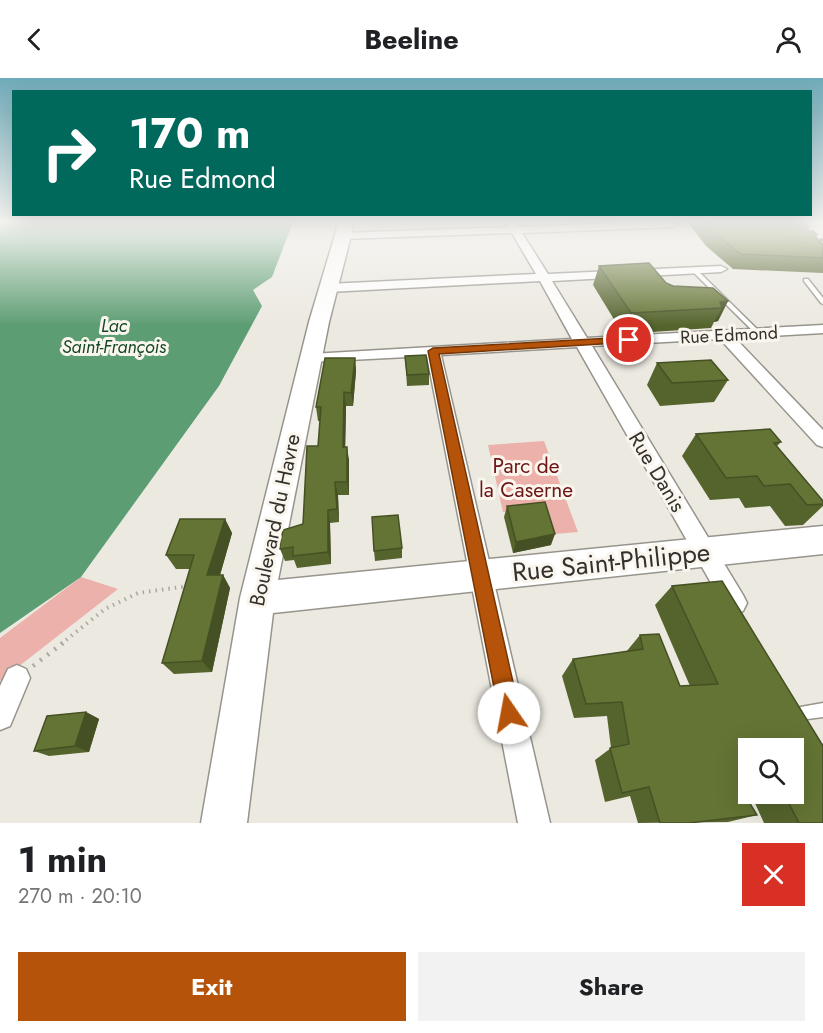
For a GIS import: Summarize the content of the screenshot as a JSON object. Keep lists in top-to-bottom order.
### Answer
{
  "streets": {
    "street": [
      "Rue Edmond",
      "Rue Danis",
      "Boulevard du Havre",
      "Rue Saint-Philippe"
    ]
  },
  "crossings": [
    ["Rue Edmond", "Rue Danis"],
    ["Rue Edmond", "Boulevard du Havre"],
    ["Rue Danis", "Rue Saint-Philippe"],
    ["Boulevard du Havre", "Rue Saint-Philippe"]
  ],
  "water": ["Lac Saint-François"],
  "parks": ["Parc de la Caserne"],
  "page": {
    "header": "Beeline",
    "turn": ["170 m", "Rue Edmond"],
    "heading": ["1 min", "270 m · 20:10"],
    "buttons": ["Exit", "Share"]
  }
}
